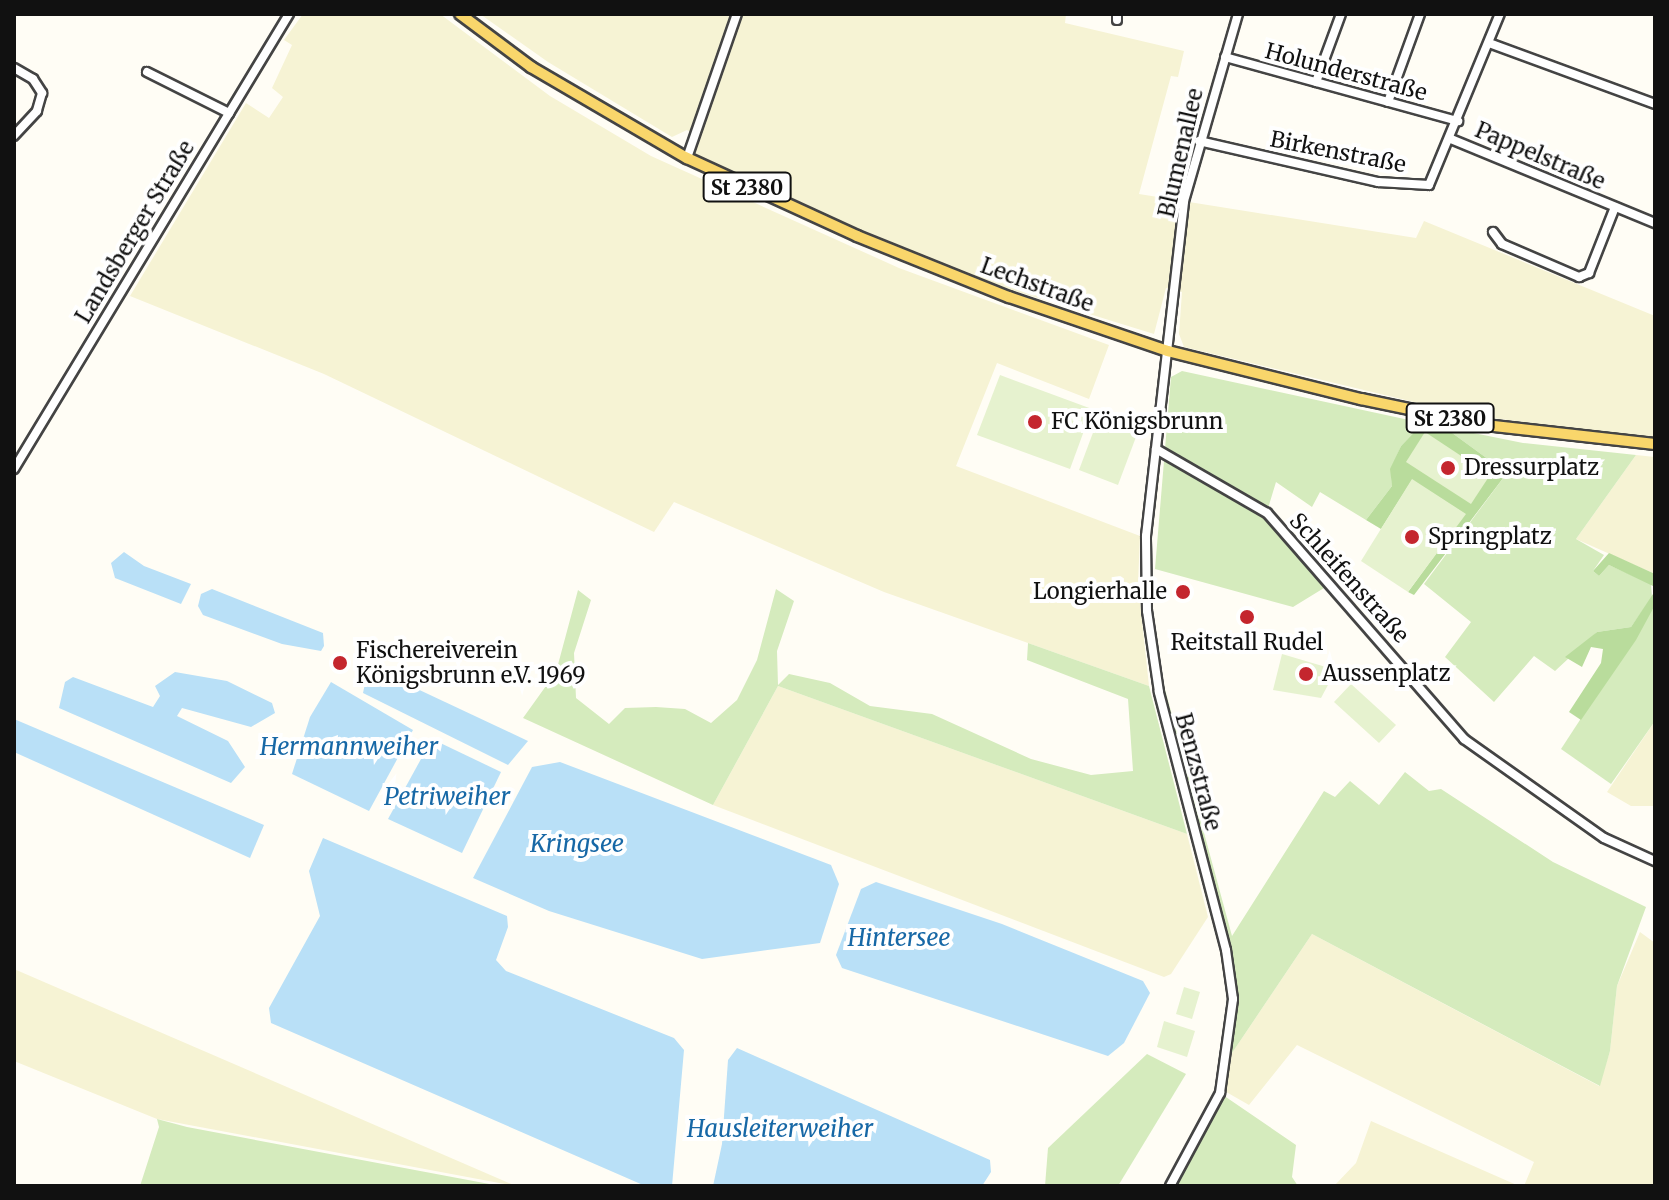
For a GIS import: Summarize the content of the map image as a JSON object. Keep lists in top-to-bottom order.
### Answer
{
  "streets": {
    "main road": ["St 2380", "Lechstraße"],
    "street": [
      "Holunderstraße",
      "Birkenstraße",
      "Blumenallee",
      "Pappelstraße",
      "Landsberger Straße",
      "Schleifenstraße",
      "Benzstraße"
    ]
  },
  "crossings": [
    ["Holunderstraße", "Birkenstraße"],
    ["Holunderstraße", "Blumenallee"],
    ["Birkenstraße", "Blumenallee"],
    ["Birkenstraße", "Pappelstraße"],
    ["Blumenallee", "Lechstraße"],
    ["Blumenallee", "Benzstraße"],
    ["Lechstraße", "Benzstraße"],
    ["Schleifenstraße", "Benzstraße"]
  ],
  "water": [
    "Hermannweiher",
    "Petriweiher",
    "Kringsee",
    "Hintersee",
    "Hausleiterweiher"
  ],
  "places": [
    "FC Königsbrunn",
    "Dressurplatz",
    "Springplatz",
    "Longierhalle",
    "Reitstall Rudel",
    "Fischereiverein Königsbrunn e.V. 1969",
    "Aussenplatz"
  ]
}
